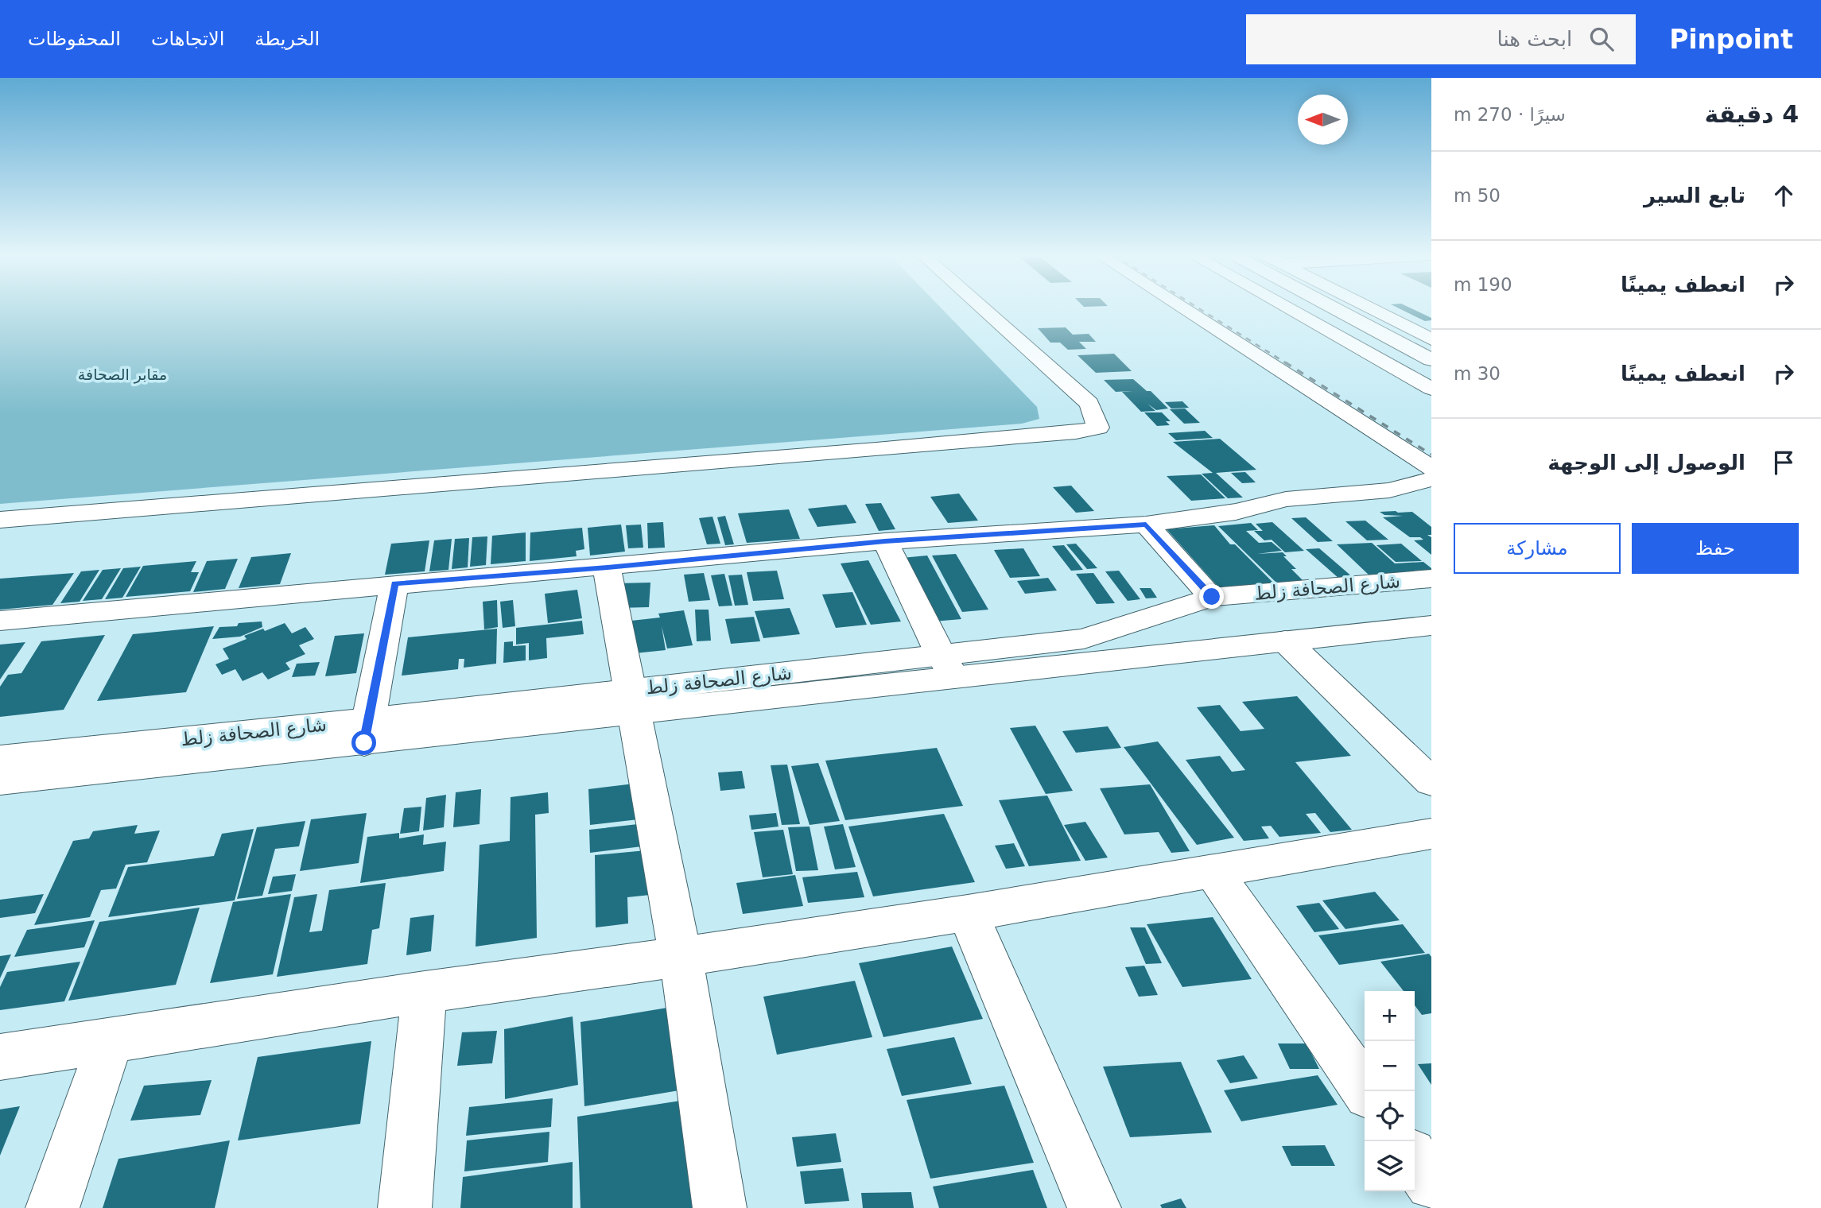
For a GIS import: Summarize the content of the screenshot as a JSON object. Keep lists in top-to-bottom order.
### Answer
{
  "streets": {
    "main road": ["شارع الصحافة زلط"]
  },
  "parks": ["مقابر الصحافة"],
  "north": "left",
  "page": {
    "header": "Pinpoint",
    "search": "ابحث هنا",
    "nav": ["الخريطة", "الاتجاهات", "المحفوظات"],
    "heading": ["4 دقيقة", "سيرًا · 270 m"],
    "list": [
      ["تابع السير", "50 m"],
      ["انعطف يمينًا", "190 m"],
      ["انعطف يمينًا", "30 m"],
      "الوصول إلى الوجهة"
    ],
    "buttons": ["حفظ", "مشاركة"],
    "map_buttons": ["+", "−"]
  }
}
